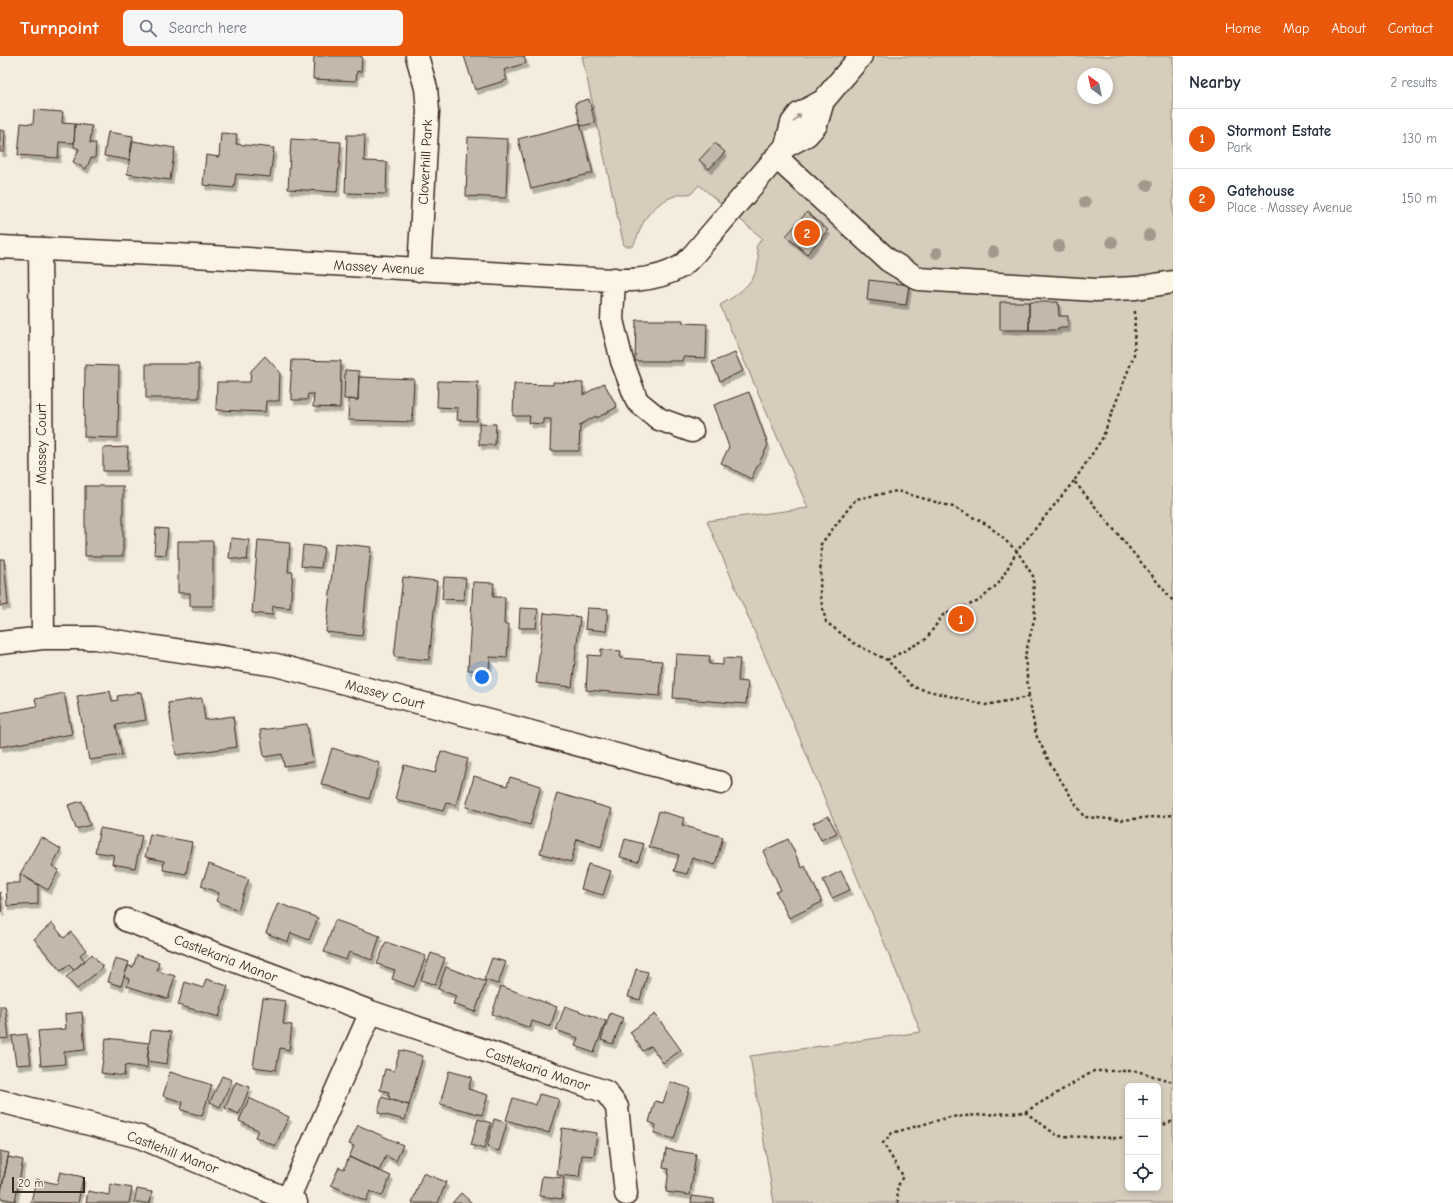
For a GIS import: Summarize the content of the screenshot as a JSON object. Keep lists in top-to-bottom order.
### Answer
{
  "streets": {
    "street": [
      "Cloverhill Park",
      "Massey Avenue",
      "Massey Court",
      "Castlekaria Manor",
      "Castlehill Manor"
    ]
  },
  "crossings": [
    ["Cloverhill Park", "Massey Avenue"],
    ["Massey Avenue", "Massey Court"]
  ],
  "scale_bar": "20 m",
  "north": "top left",
  "page": {
    "header": "Turnpoint",
    "search": "Search here",
    "nav": [
      "Home",
      "Map",
      "About",
      "Contact"
    ],
    "heading": ["Nearby", "2 results"],
    "list": [
      {
        "mark": "1",
        "name": "Stormont Estate",
        "note": "Park",
        "value": "130 m"
      },
      {
        "mark": "2",
        "name": "Gatehouse",
        "note": "Place · Massey Avenue",
        "value": "150 m"
      }
    ],
    "pins": ["2", "1"],
    "map_buttons": ["+", "−"],
    "scale": "20 m"
  }
}
